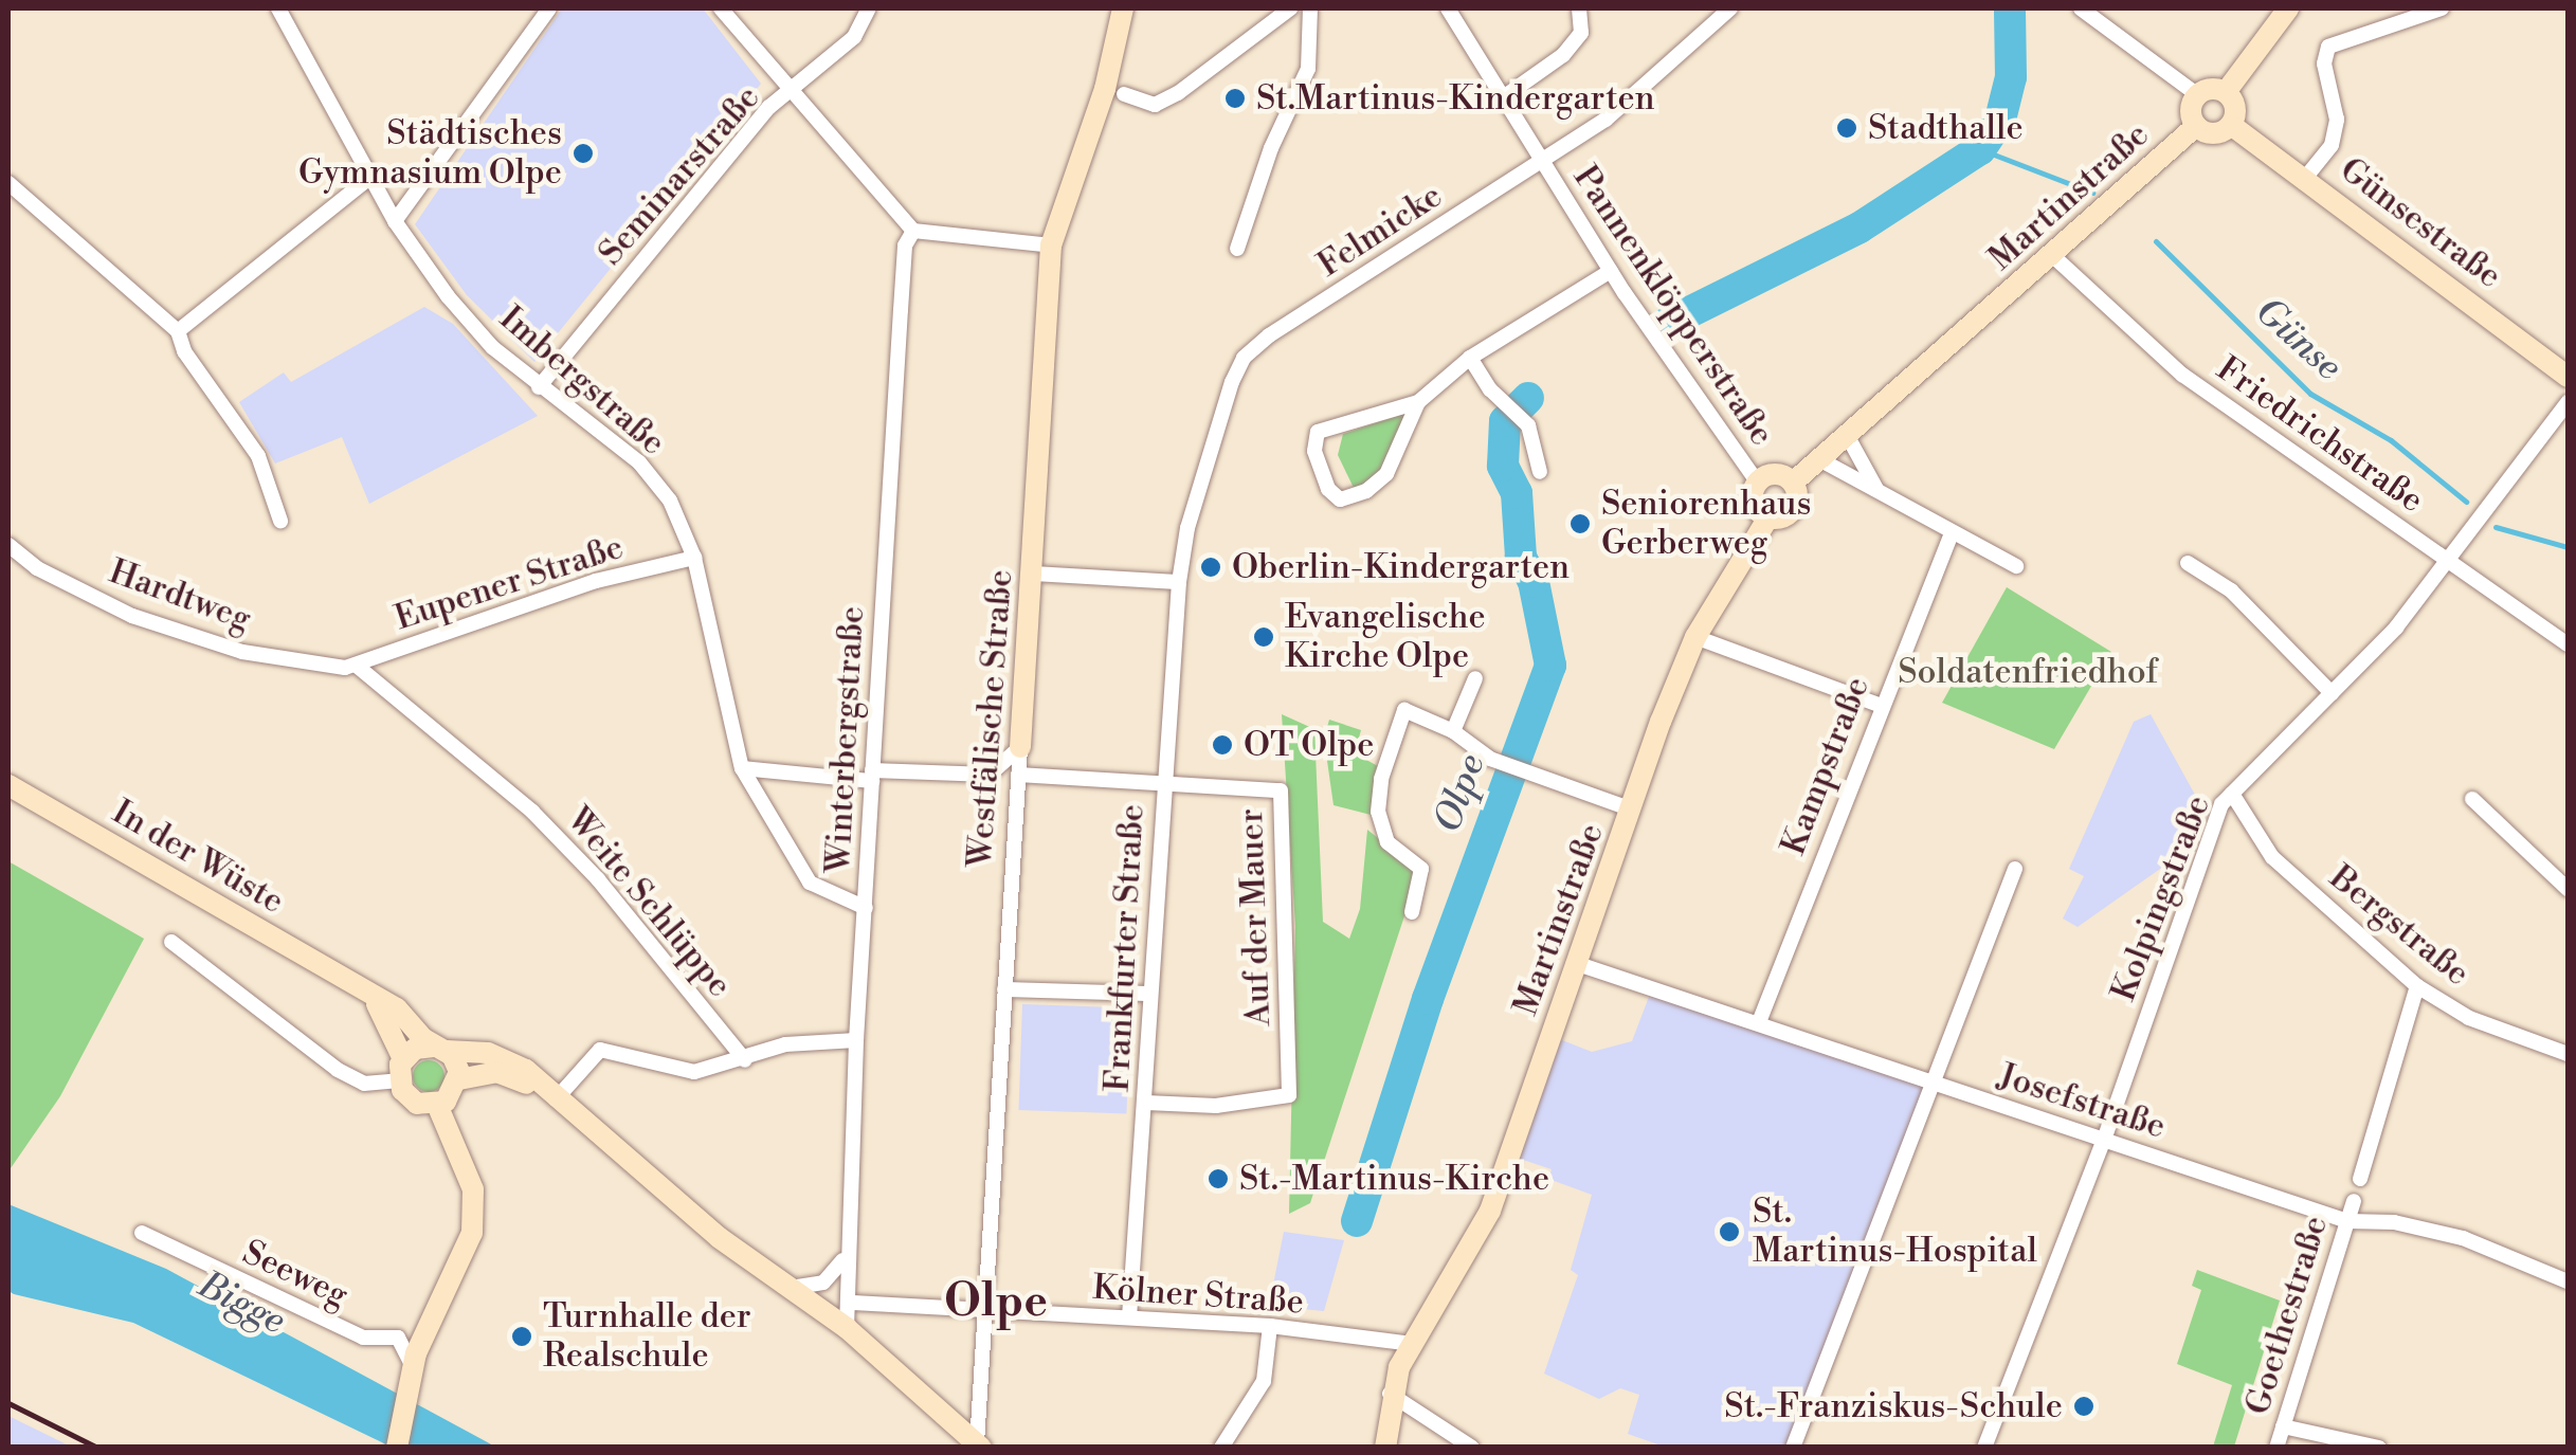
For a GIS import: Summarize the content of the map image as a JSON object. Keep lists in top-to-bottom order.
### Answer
{
  "streets": {
    "street": [
      "Seminarstraße",
      "Martinstraße",
      "Günsestraße",
      "Felmicke",
      "Pannenklöpperstraße",
      "Imbergstraße",
      "Friedrichstraße",
      "Eupener Straße",
      "Hardtweg",
      "Westfälische Straße",
      "Winterbergstraße",
      "Kampstraße",
      "In der Wüste",
      "Kolpingstraße",
      "Weite Schlüppe",
      "Auf der Mauer",
      "Bergstraße",
      "Frankfurter Straße",
      "Josefstraße",
      "Seeweg",
      "Kölner Straße",
      "Goethestraße"
    ]
  },
  "crossings": [
    ["Seminarstraße", "Imbergstraße"],
    ["Martinstraße", "Günsestraße"],
    ["Martinstraße", "Pannenklöpperstraße"],
    ["Martinstraße", "Friedrichstraße"],
    ["Martinstraße", "Josefstraße"],
    ["Martinstraße", "Kölner Straße"],
    ["Felmicke", "Pannenklöpperstraße"],
    ["Felmicke", "Frankfurter Straße"],
    ["Imbergstraße", "Eupener Straße"],
    ["Imbergstraße", "Winterbergstraße"],
    ["Friedrichstraße", "Kolpingstraße"],
    ["Eupener Straße", "Hardtweg"],
    ["Eupener Straße", "Weite Schlüppe"],
    ["Hardtweg", "Weite Schlüppe"],
    ["Westfälische Straße", "Kölner Straße"],
    ["Kampstraße", "Josefstraße"],
    ["Kolpingstraße", "Bergstraße"],
    ["Kolpingstraße", "Josefstraße"],
    ["Auf der Mauer", "Frankfurter Straße"],
    ["Bergstraße", "Goethestraße"],
    ["Frankfurter Straße", "Kölner Straße"],
    ["Josefstraße", "Goethestraße"]
  ],
  "districts": ["Olpe"],
  "water": ["Günse", "Olpe", "Bigge"],
  "parks": ["Soldatenfriedhof"],
  "places": [
    "St.Martinus-Kindergarten",
    "Stadthalle",
    "Städtisches Gymnasium Olpe",
    "Seniorenhaus Gerberweg",
    "Oberlin-Kindergarten",
    "Evangelische Kirche Olpe",
    "OT Olpe",
    "St.-Martinus-Kirche",
    "St. Martinus-Hospital",
    "Turnhalle der Realschule",
    "St.-Franziskus-Schule"
  ]
}
